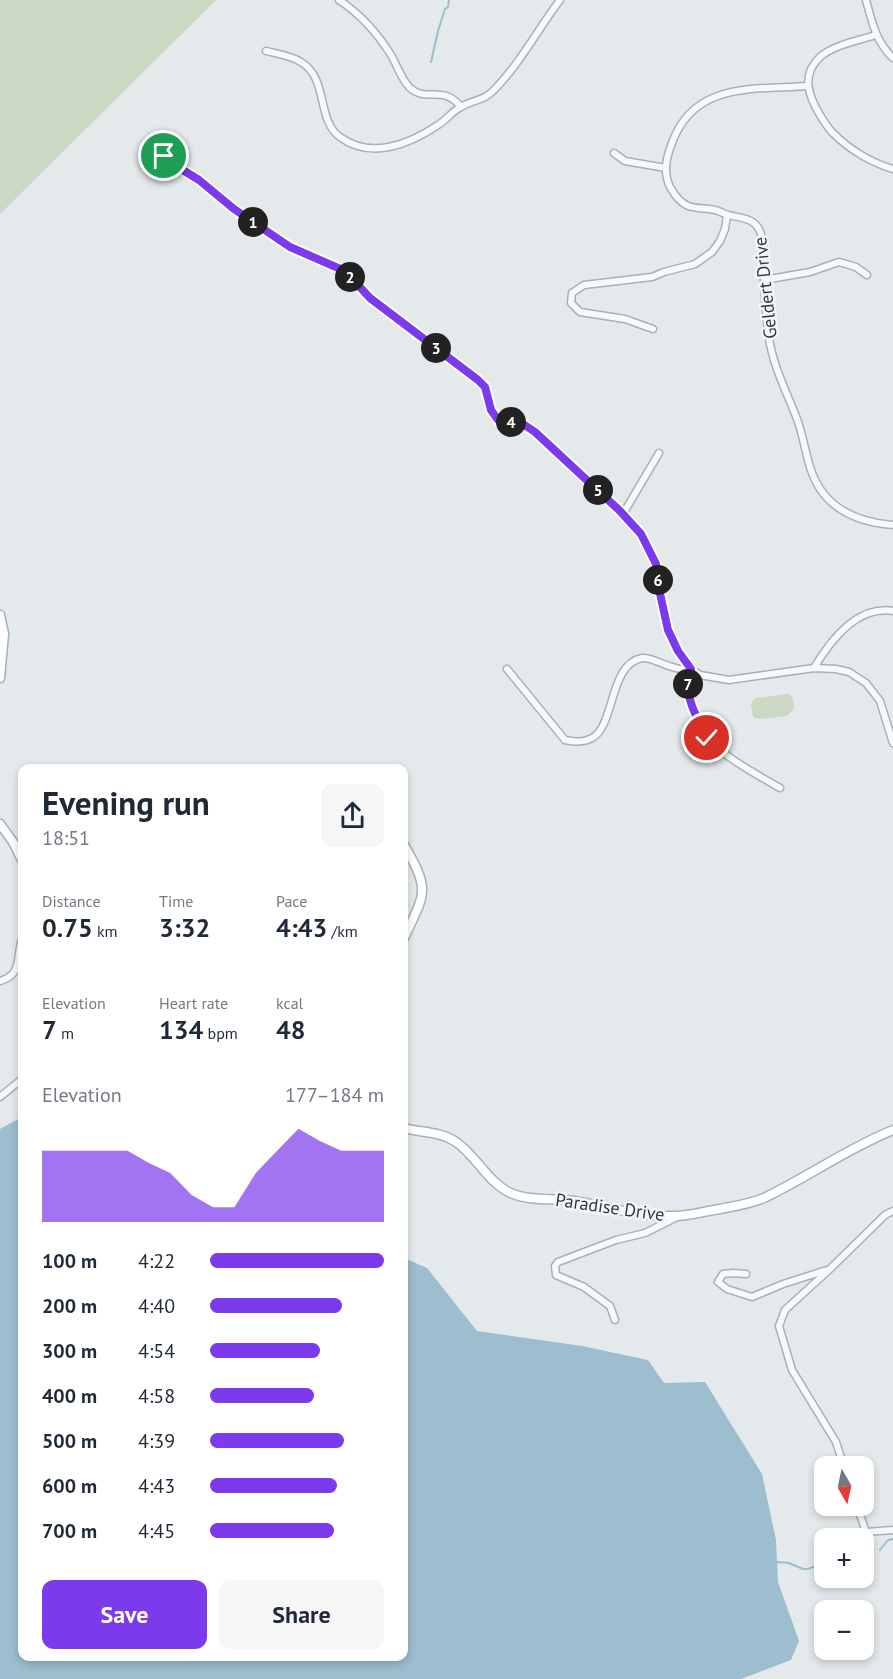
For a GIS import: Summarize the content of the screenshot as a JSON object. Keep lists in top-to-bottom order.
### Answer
{
  "streets": {
    "street": ["Geldert Drive", "Paradise Drive"]
  },
  "north": "bottom",
  "page": {
    "pins": [
      "1",
      "2",
      "3",
      "4",
      "5",
      "6",
      "7"
    ],
    "heading": ["Evening run", "18:51"],
    "stats": [
      ["Distance", "0.75 km"],
      ["Time", "3:32"],
      ["Pace", "4:43 /km"],
      ["Elevation", "7 m"],
      ["Heart rate", "134 bpm"],
      ["kcal", "48"]
    ],
    "chart": ["Elevation", "177–184 m"],
    "list": [
      {
        "name": "100 m",
        "note": "4:22"
      },
      {
        "name": "200 m",
        "note": "4:40"
      },
      {
        "name": "300 m",
        "note": "4:54"
      },
      {
        "name": "400 m",
        "note": "4:58"
      },
      {
        "name": "500 m",
        "note": "4:39"
      },
      {
        "name": "600 m",
        "note": "4:43"
      },
      {
        "name": "700 m",
        "note": "4:45"
      }
    ],
    "map_buttons": ["+", "−"],
    "buttons": ["Save", "Share"]
  }
}
